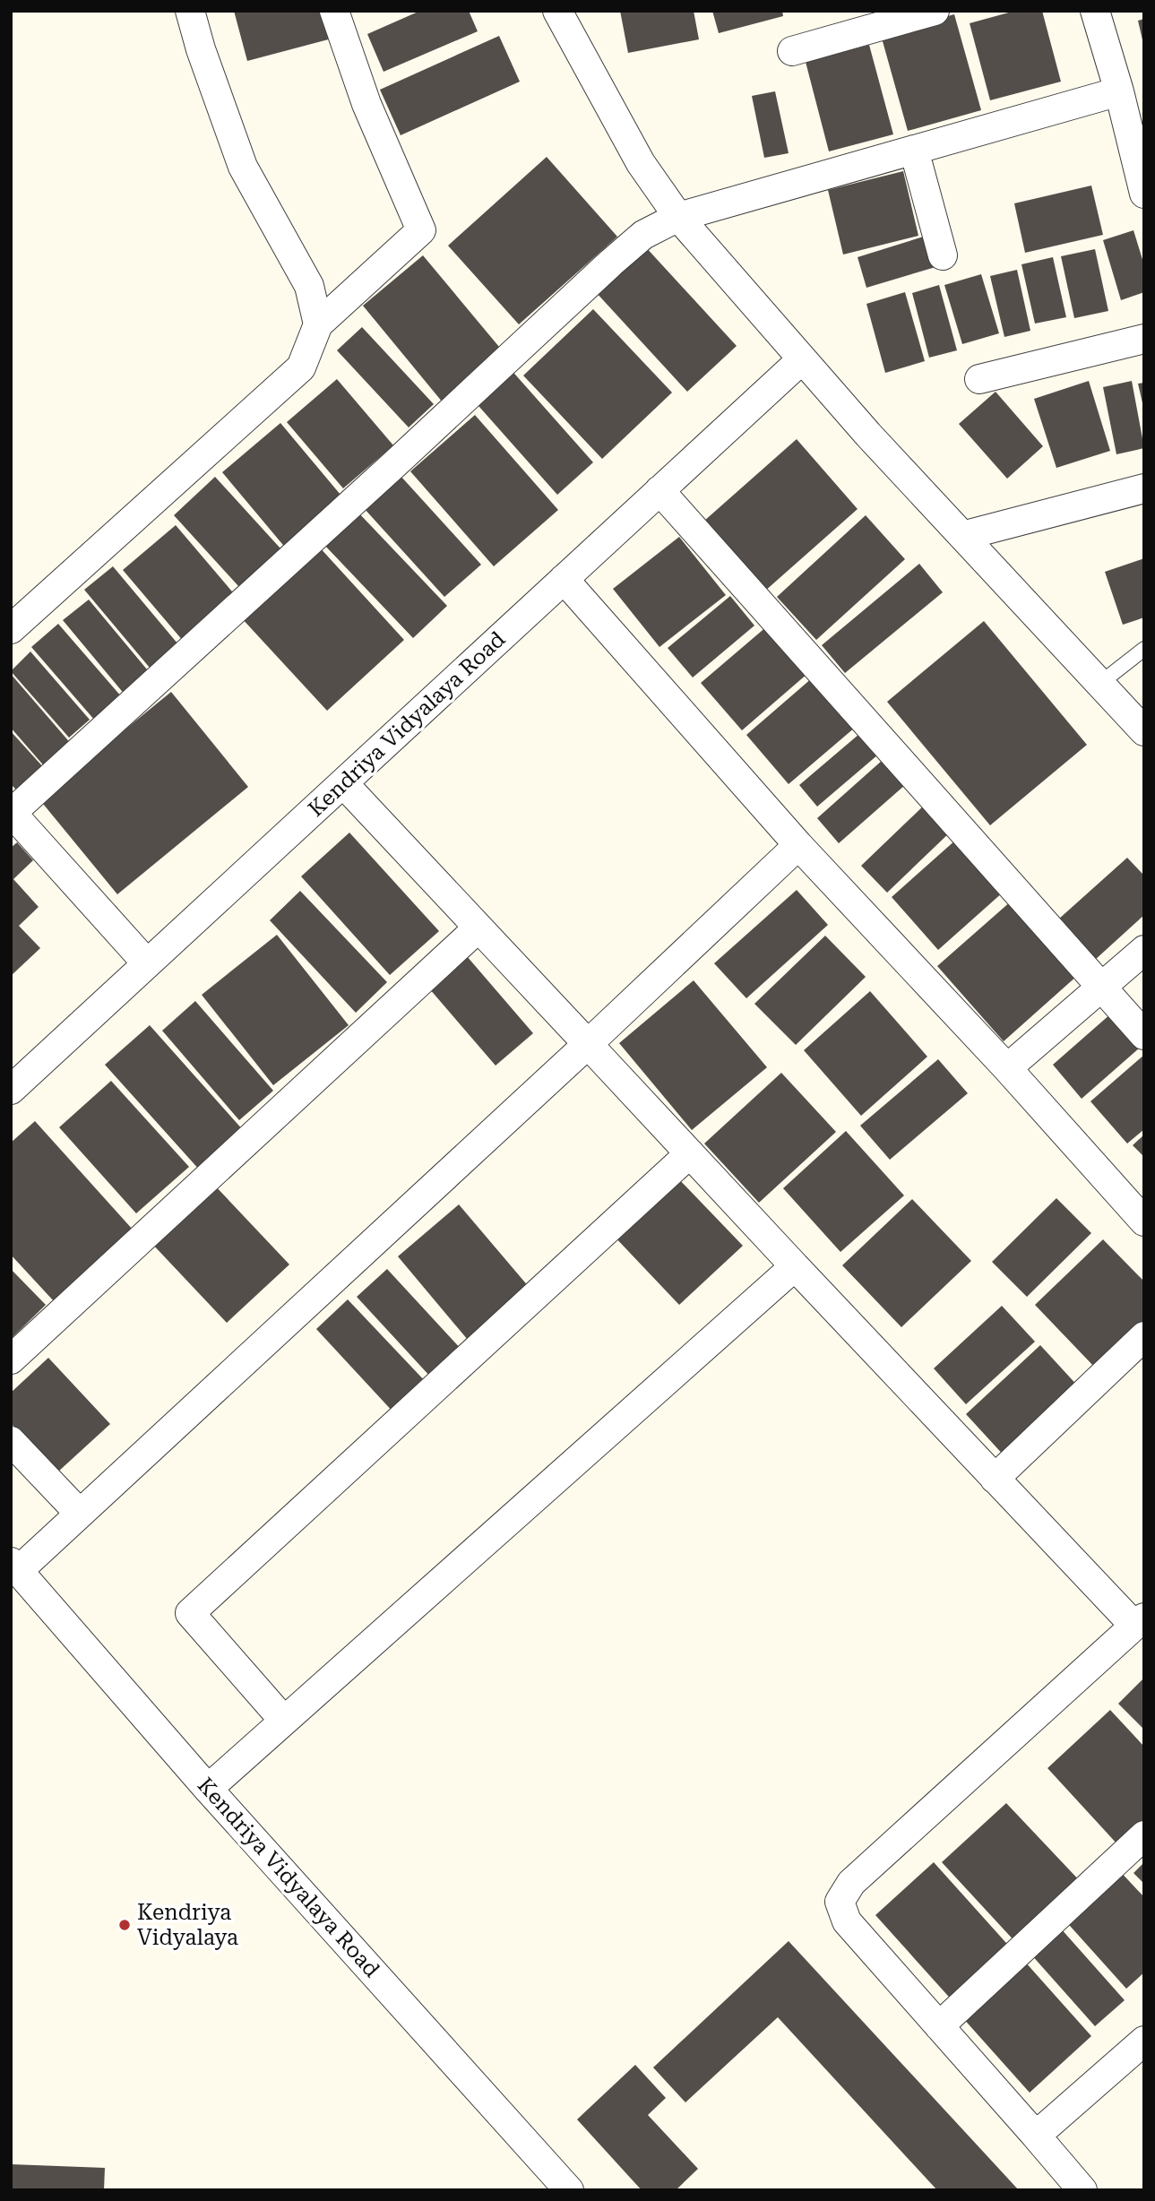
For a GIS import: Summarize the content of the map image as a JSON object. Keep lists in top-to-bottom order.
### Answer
{
  "streets": {
    "street": ["Kendriya Vidyalaya Road"]
  },
  "places": ["Kendriya Vidyalaya"]
}
